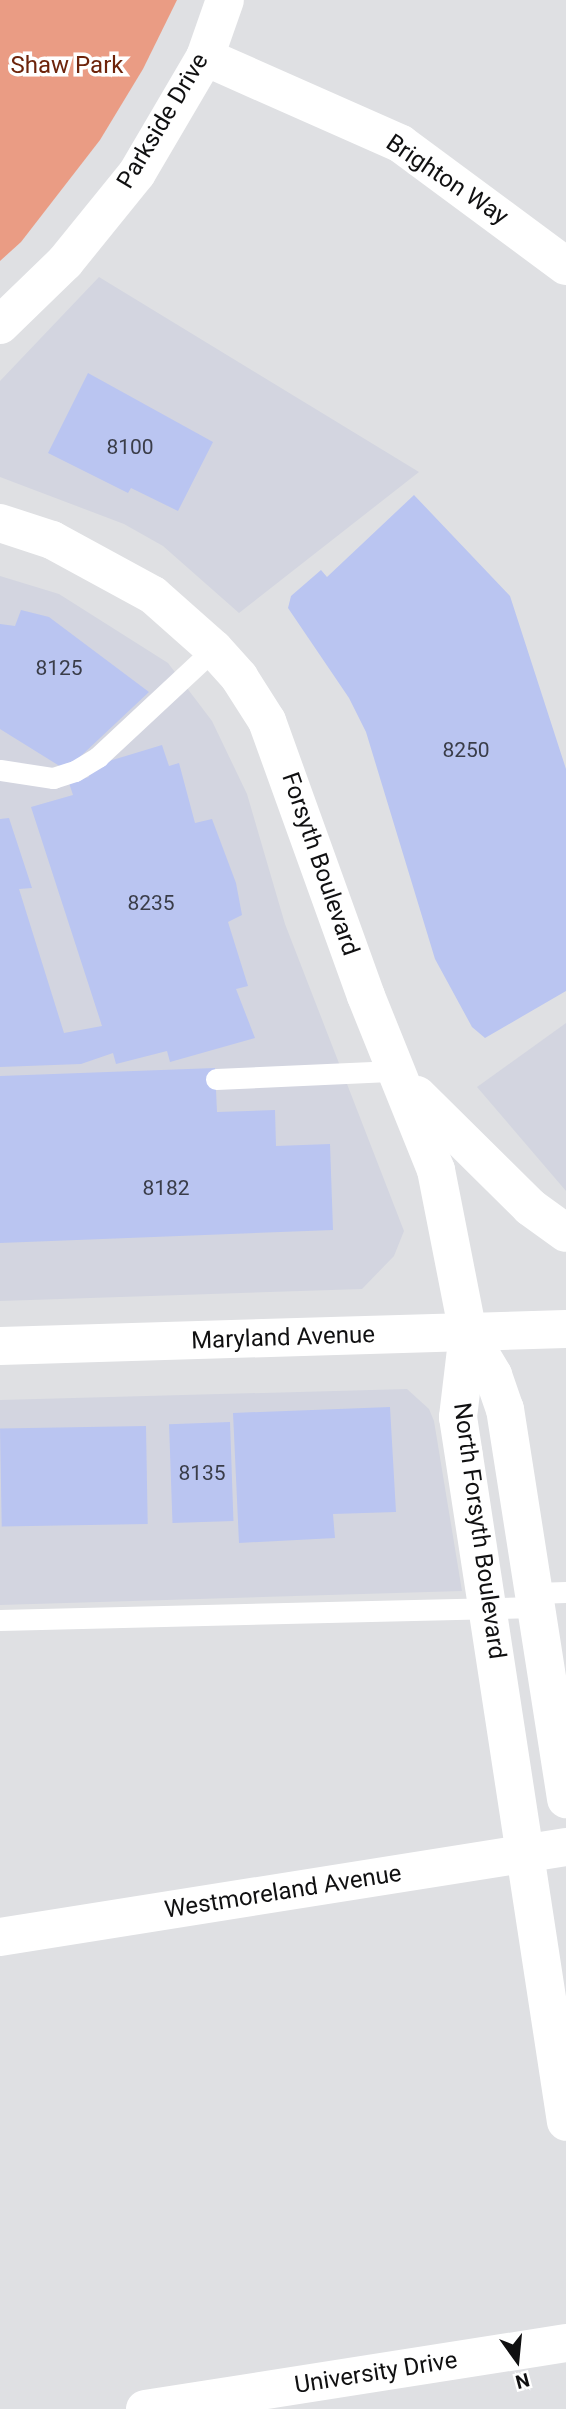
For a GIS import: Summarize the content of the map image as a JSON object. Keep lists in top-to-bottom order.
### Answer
{
  "streets": {
    "street": [
      "Parkside Drive",
      "Brighton Way",
      "Forsyth Boulevard",
      "Maryland Avenue",
      "North Forsyth Boulevard",
      "Westmoreland Avenue",
      "University Drive"
    ]
  },
  "crossings": [
    ["Parkside Drive", "Brighton Way"],
    ["Forsyth Boulevard", "Maryland Avenue"],
    ["Forsyth Boulevard", "North Forsyth Boulevard"],
    ["Maryland Avenue", "North Forsyth Boulevard"],
    ["North Forsyth Boulevard", "Westmoreland Avenue"]
  ],
  "parks": ["Shaw Park"],
  "house_numbers": [
    "8100",
    "8125",
    "8250",
    "8235",
    "8182",
    "8135"
  ],
  "north": "bottom"
}
